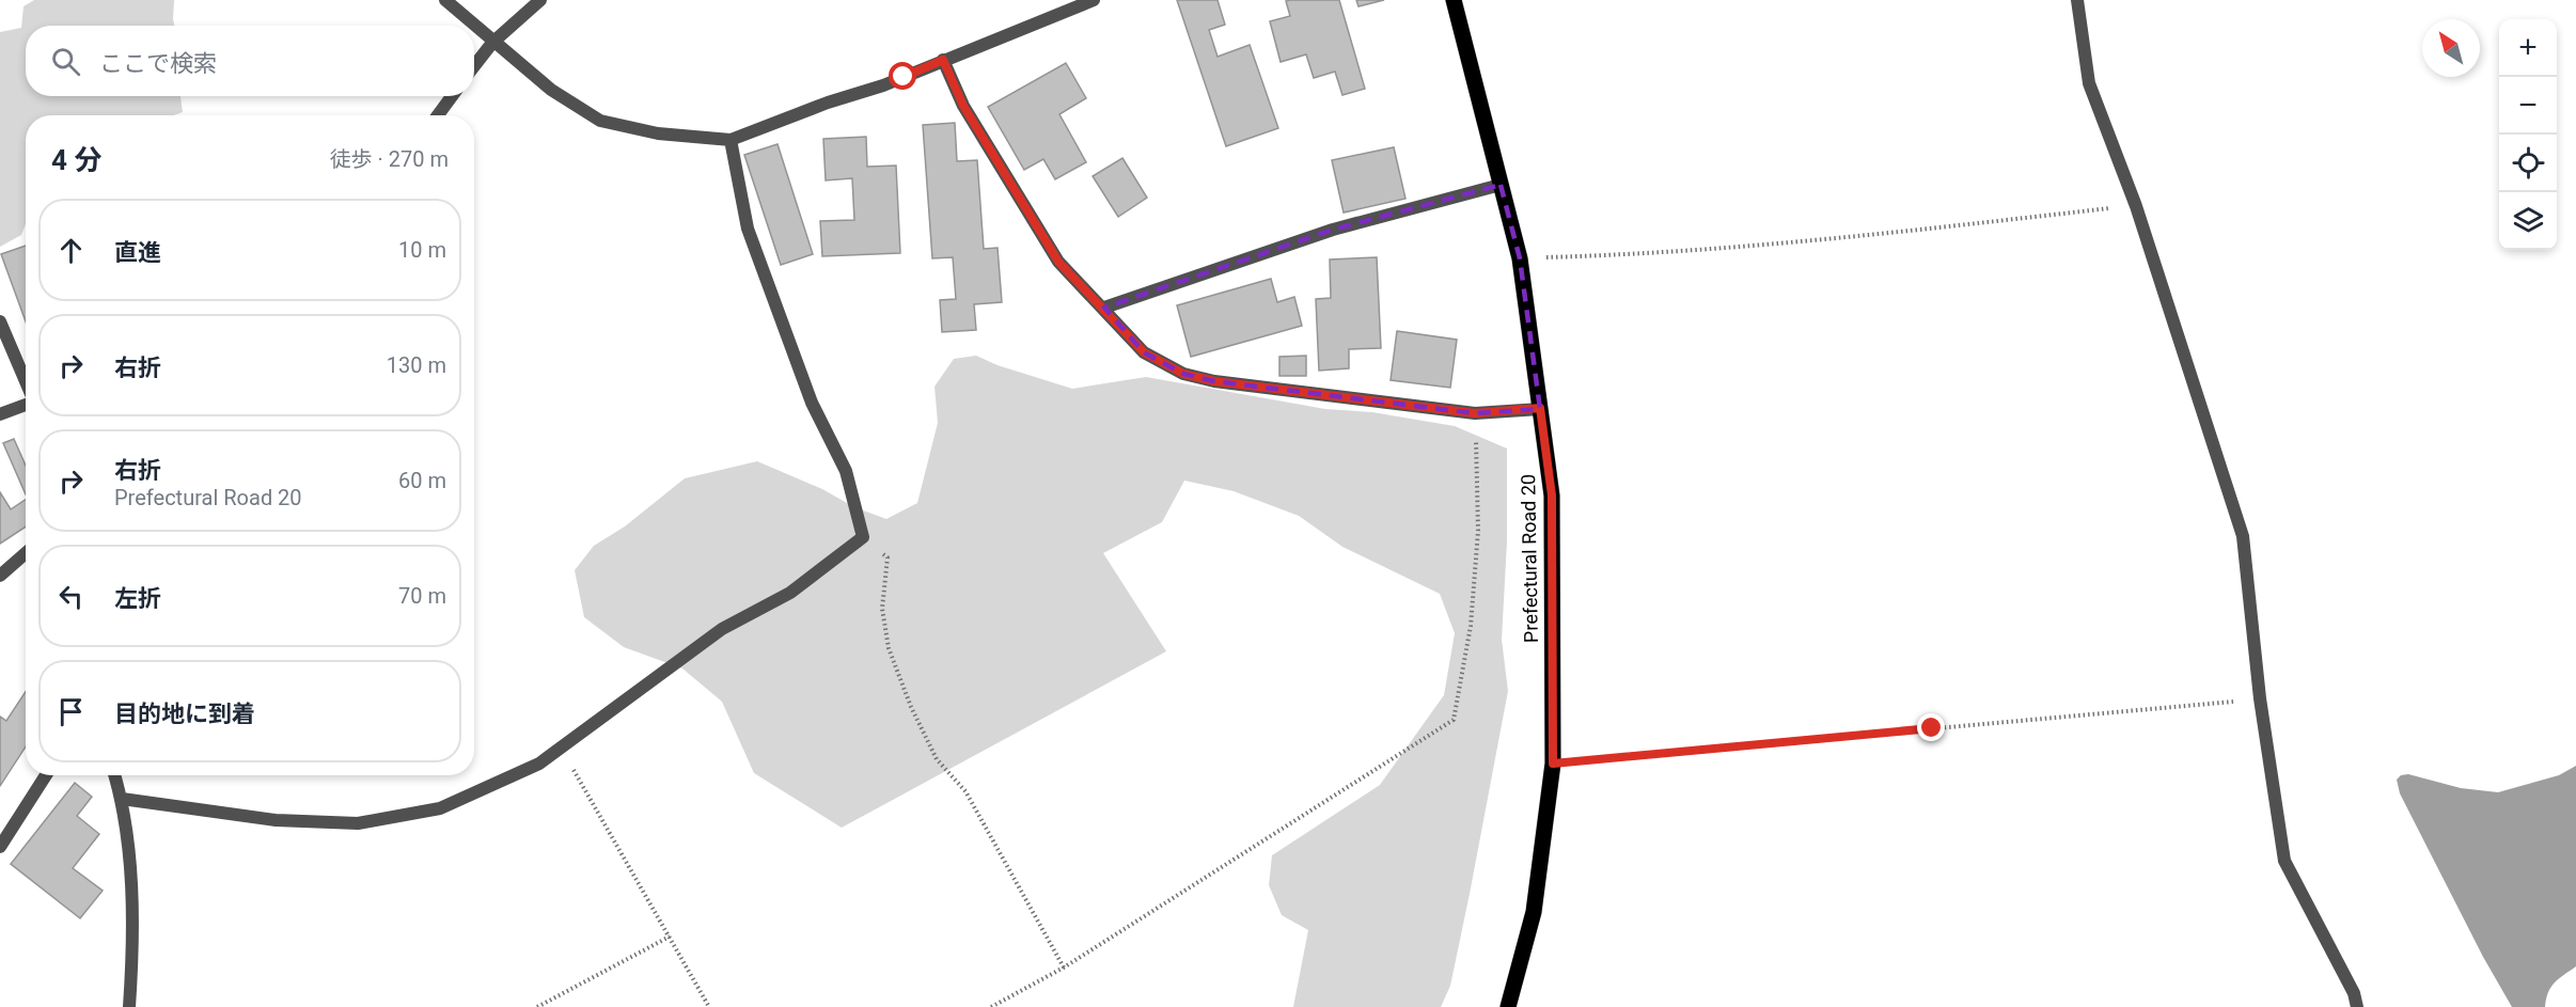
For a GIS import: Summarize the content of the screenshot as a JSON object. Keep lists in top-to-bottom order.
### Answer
{
  "streets": {
    "main road": ["Prefectural Road 20"]
  },
  "north": "top left",
  "page": {
    "map_buttons": ["+", "−"],
    "search": "ここで検索",
    "heading": ["4 分", "徒歩 · 270 m"],
    "list": [
      ["直進", "10 m"],
      ["右折", "130 m"],
      ["右折", "Prefectural Road 20", "60 m"],
      ["左折", "70 m"],
      "目的地に到着"
    ]
  }
}
